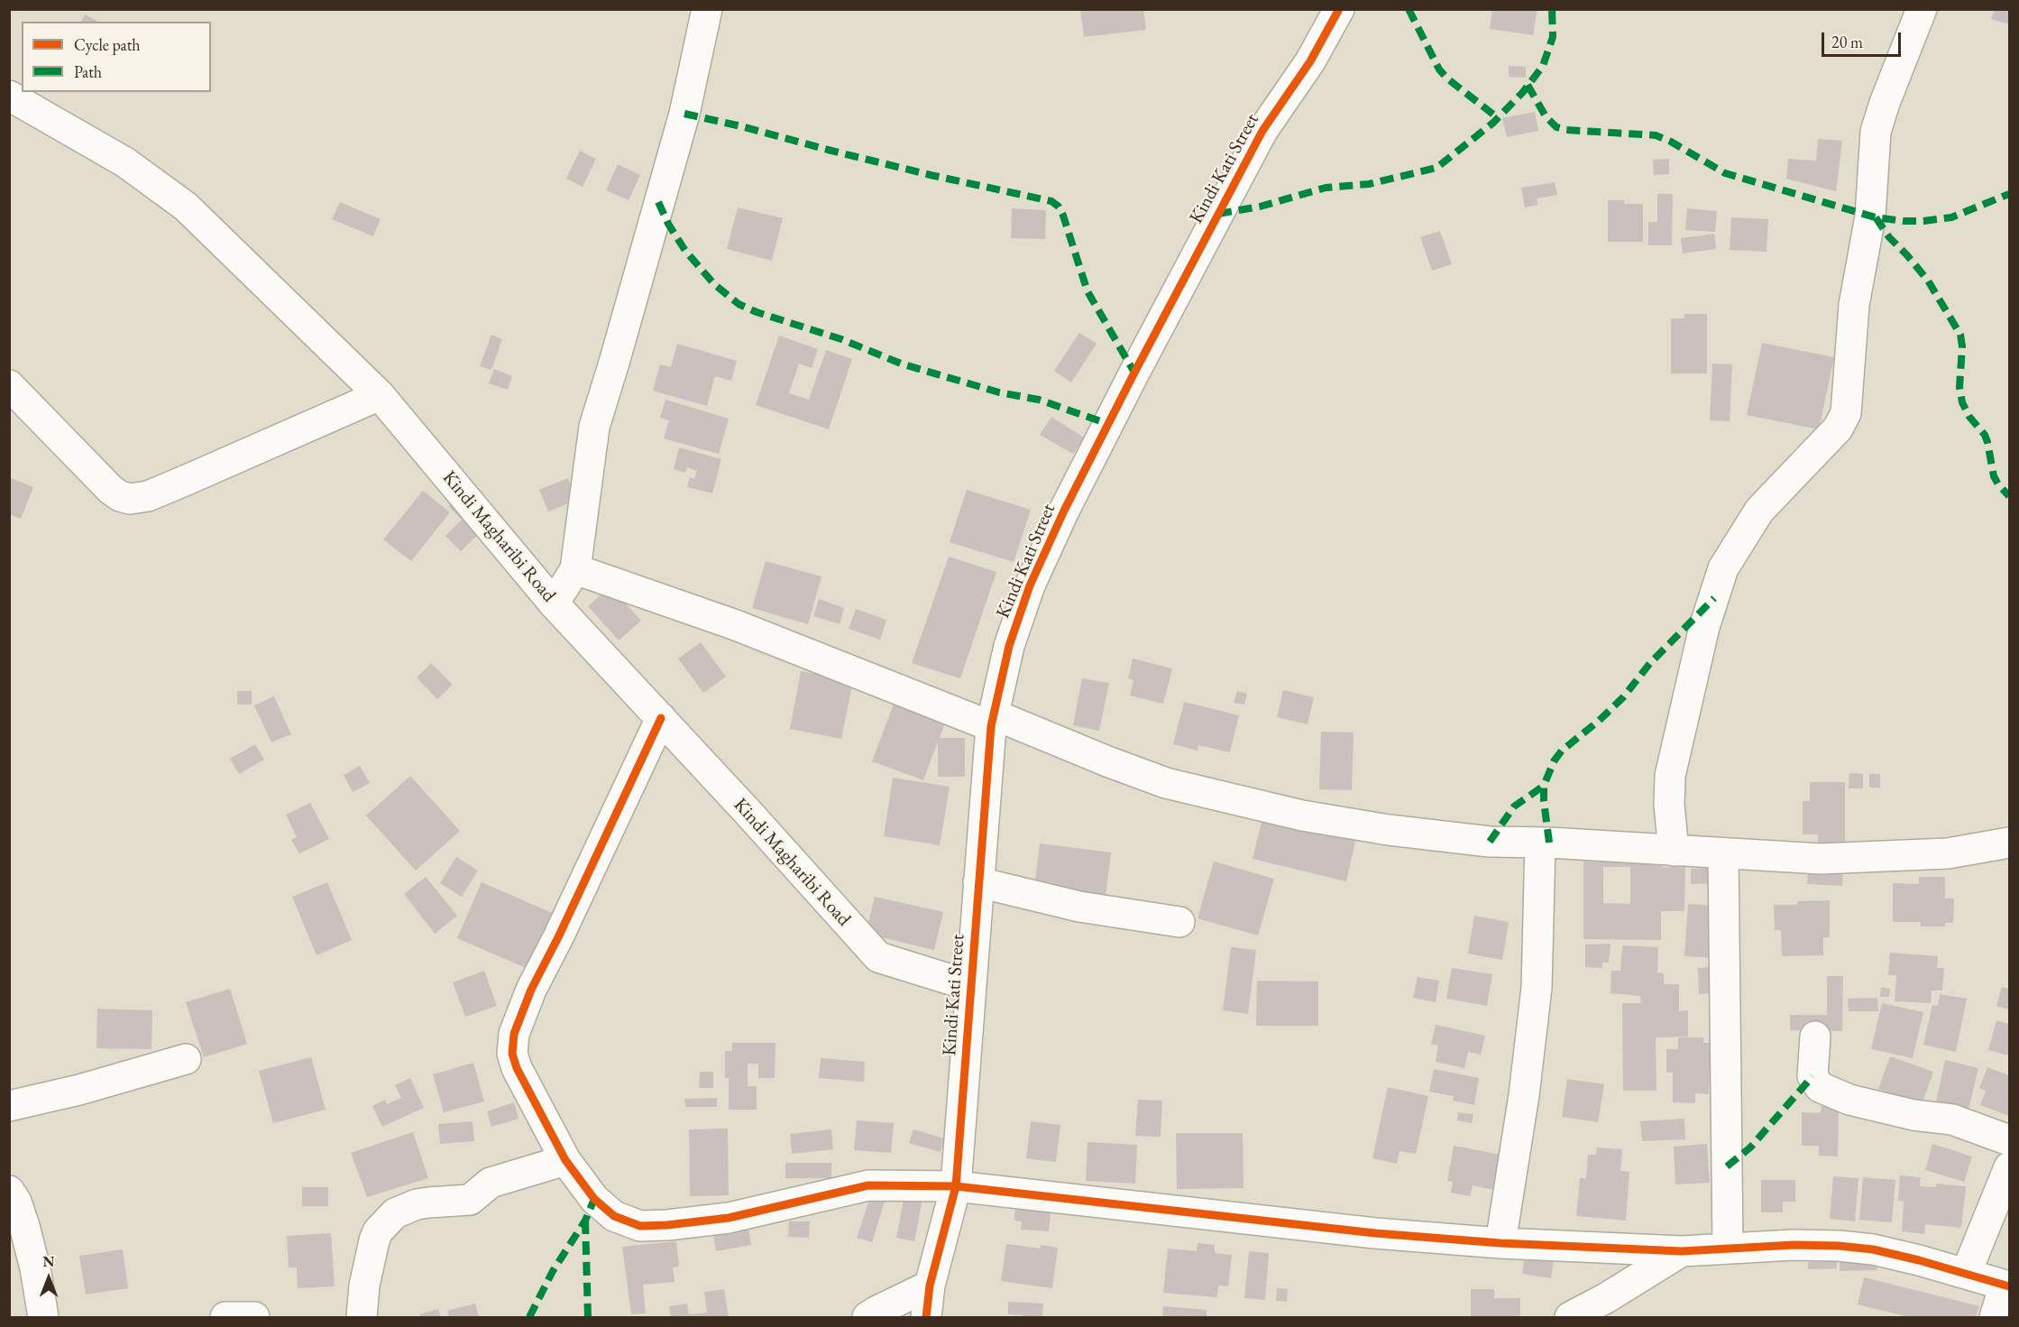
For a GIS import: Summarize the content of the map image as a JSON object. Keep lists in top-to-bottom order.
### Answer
{
  "streets": {
    "street": ["Kindi Kati Street", "Kindi Magharibi Road"]
  },
  "crossings": [
    ["Kindi Kati Street", "Kindi Magharibi Road"]
  ],
  "legend": ["Cycle path", "Path"],
  "scale_bar": "20 m",
  "north": "top"
}
